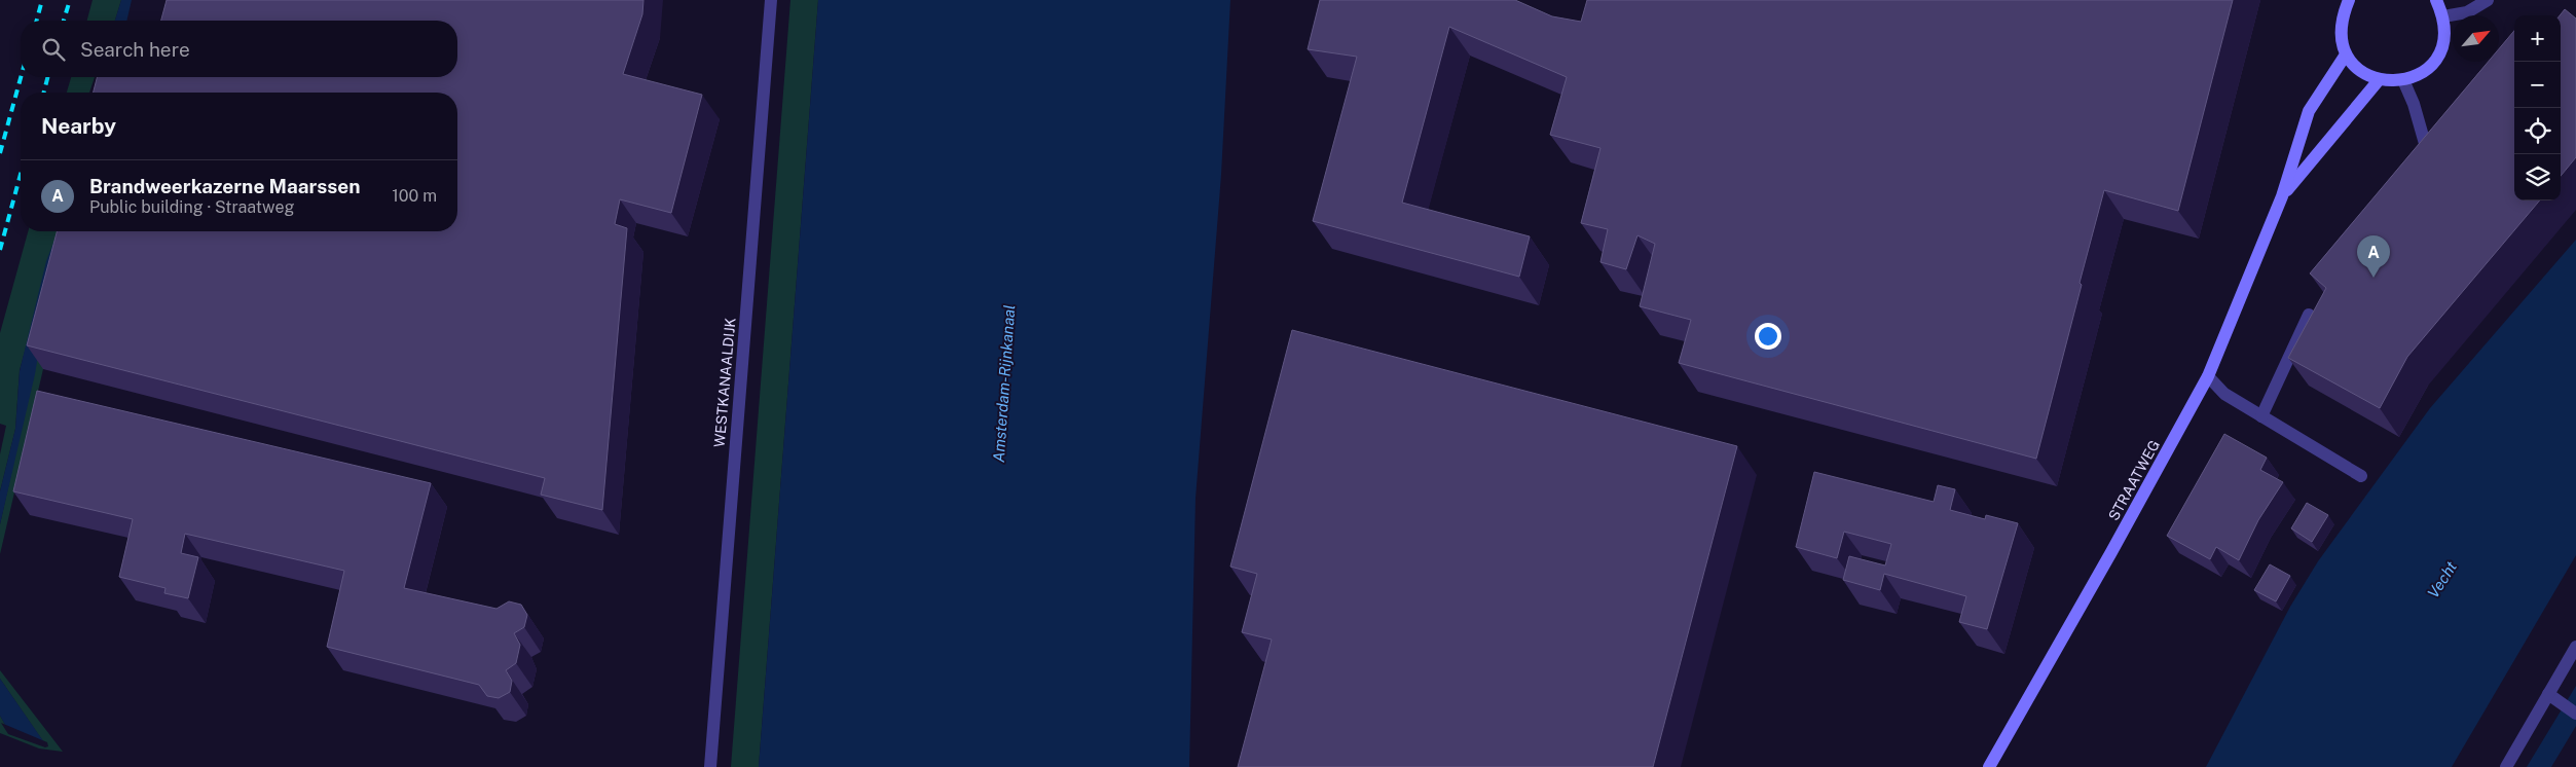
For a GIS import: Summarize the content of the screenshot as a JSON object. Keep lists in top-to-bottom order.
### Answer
{
  "streets": {
    "main road": ["STRAATWEG"],
    "street": ["WESTKANAALDIJK"]
  },
  "water": ["Amsterdam-Rijnkanaal", "Vecht"],
  "north": "top right",
  "page": {
    "map_buttons": ["+", "−"],
    "search": "Search here",
    "heading": "Nearby",
    "list": [
      {
        "mark": "A",
        "name": "Brandweerkazerne Maarssen",
        "note": "Public building · Straatweg",
        "value": "100 m"
      }
    ],
    "pins": "A"
  }
}
